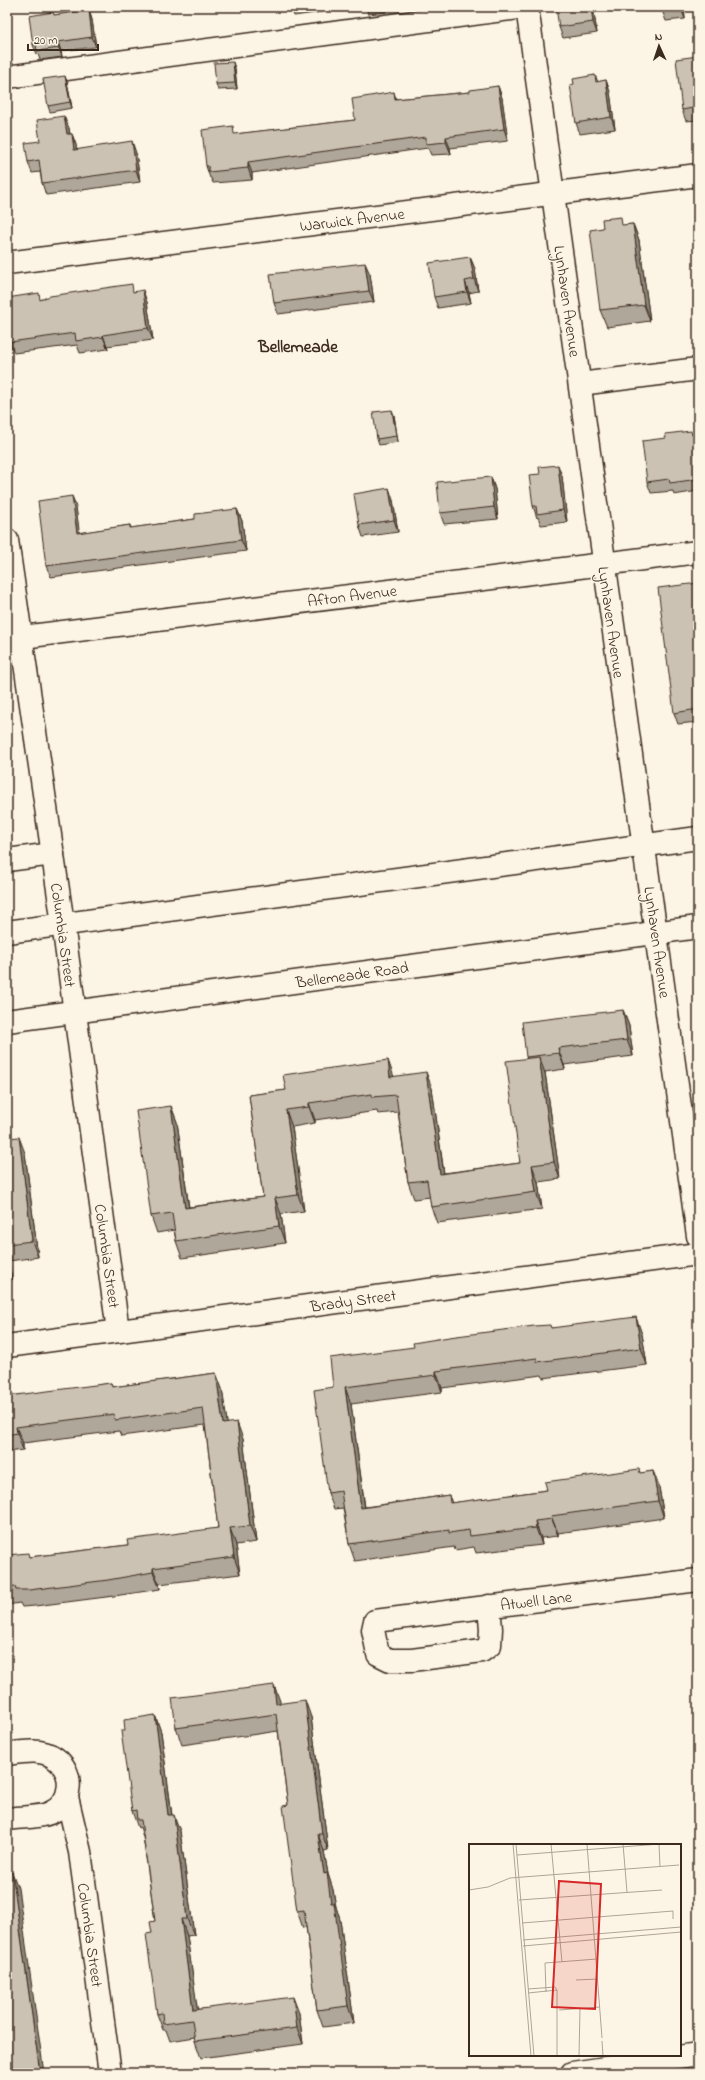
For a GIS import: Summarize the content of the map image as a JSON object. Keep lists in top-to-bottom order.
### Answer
{
  "streets": {
    "street": [
      "Warwick Avenue",
      "Lynhaven Avenue",
      "Afton Avenue",
      "Columbia Street",
      "Bellemeade Road",
      "Brady Street",
      "Atwell Lane"
    ]
  },
  "crossings": [
    ["Warwick Avenue", "Lynhaven Avenue"],
    ["Lynhaven Avenue", "Afton Avenue"],
    ["Lynhaven Avenue", "Bellemeade Road"],
    ["Afton Avenue", "Columbia Street"],
    ["Columbia Street", "Bellemeade Road"],
    ["Columbia Street", "Brady Street"]
  ],
  "districts": ["Bellemeade"],
  "scale_bar": "20 m",
  "north": "top"
}
